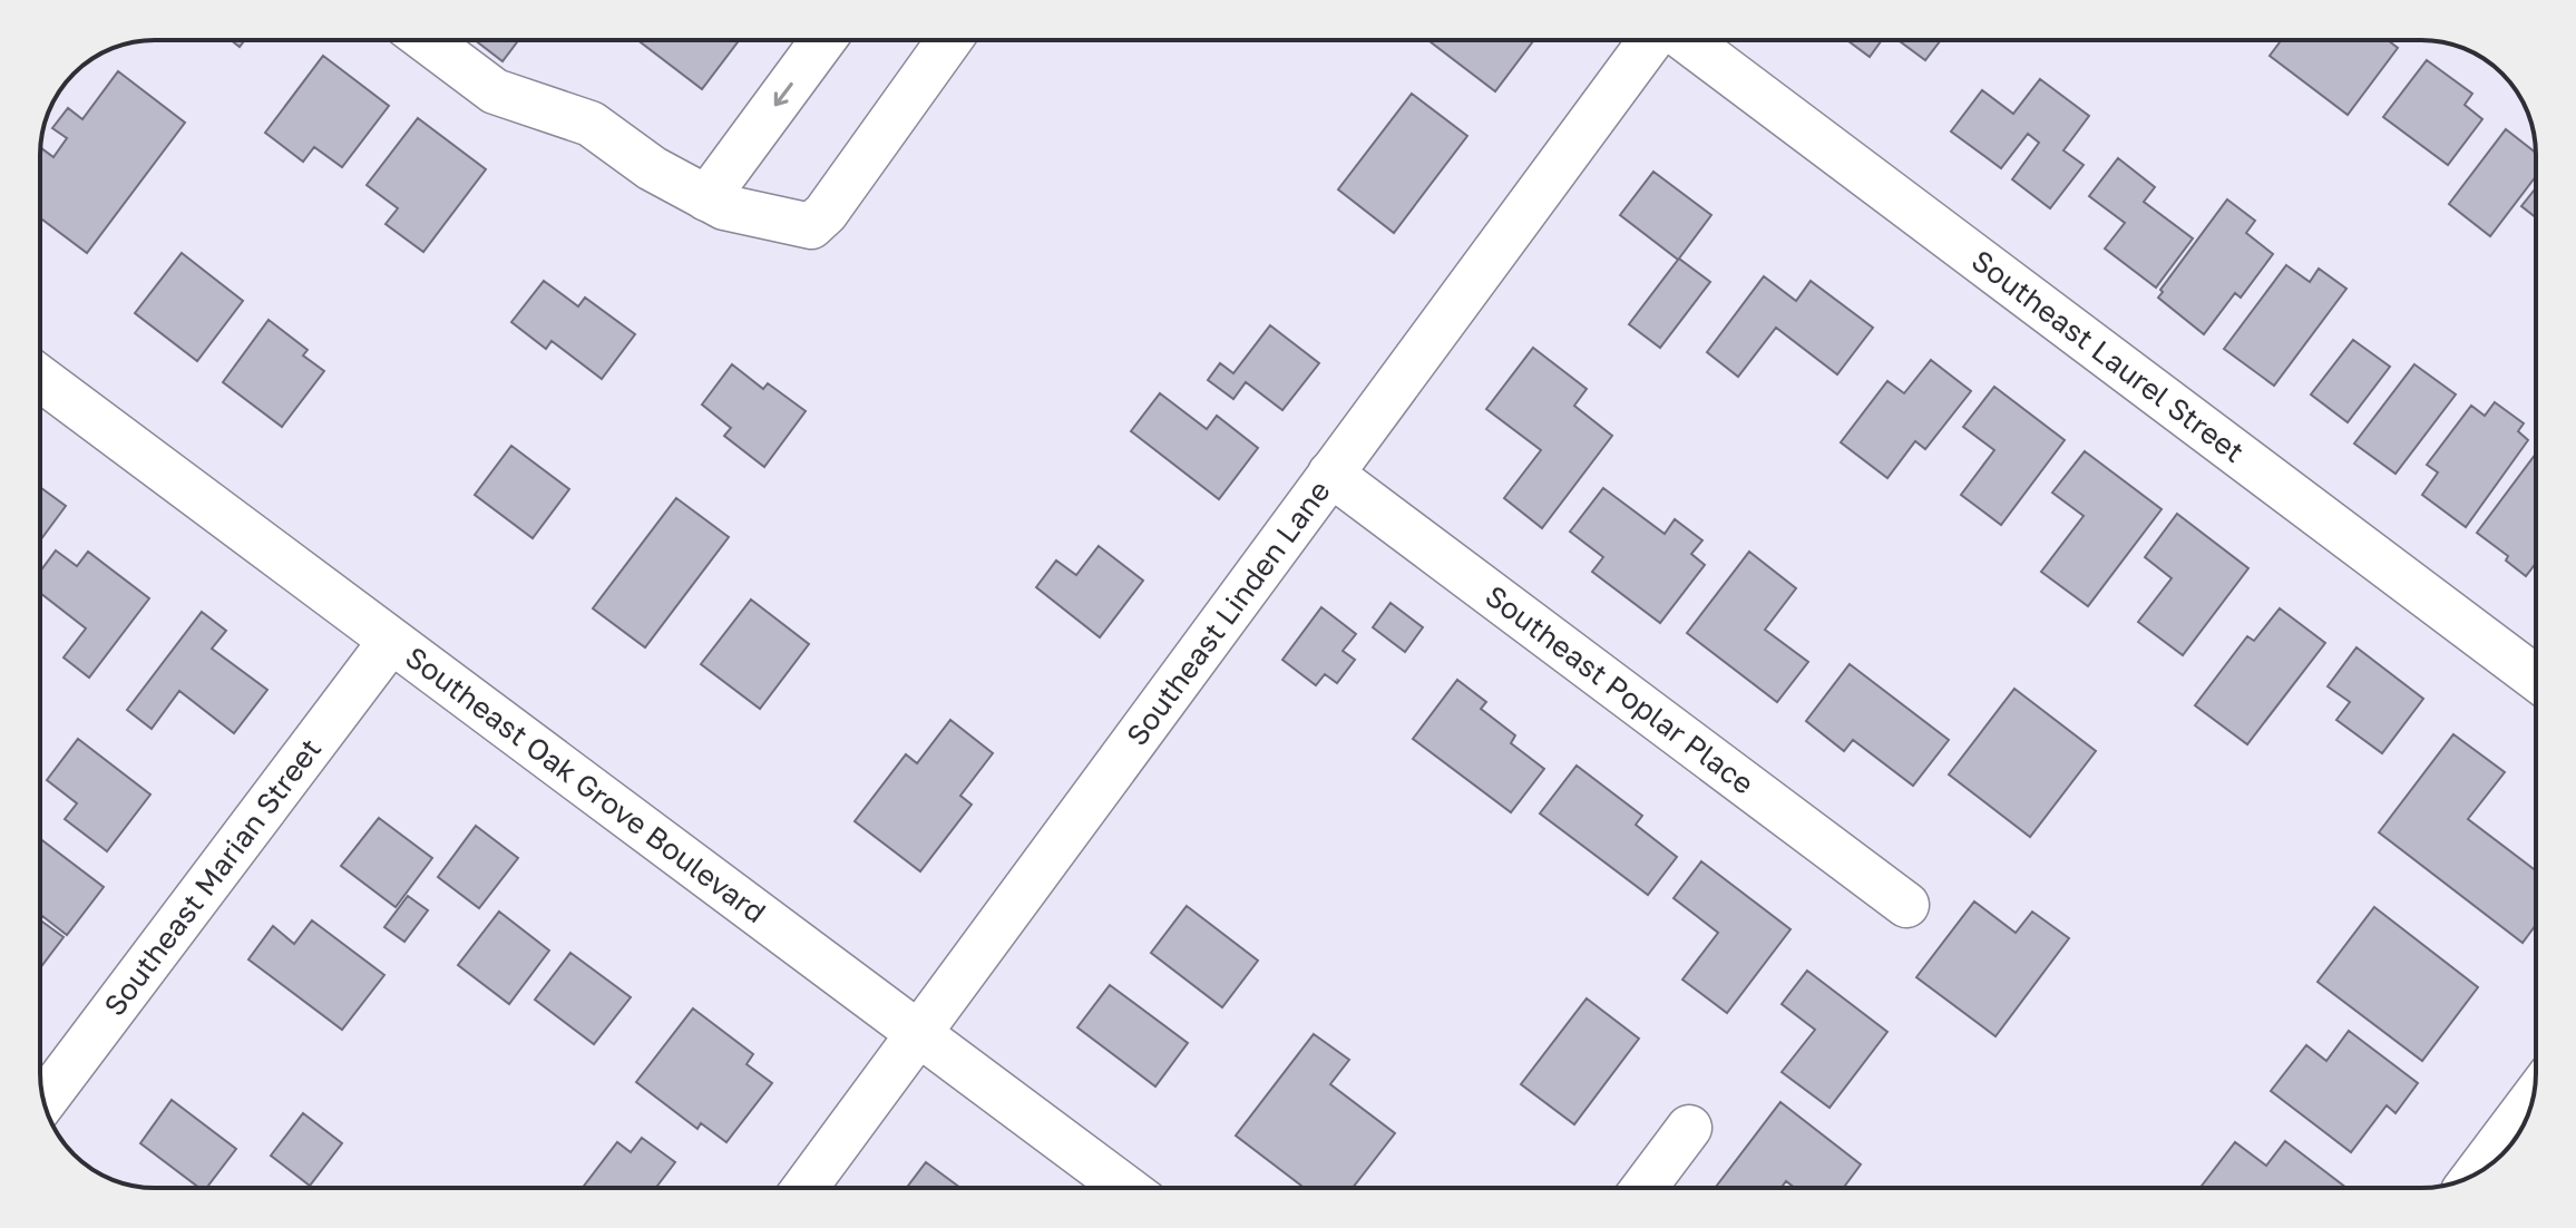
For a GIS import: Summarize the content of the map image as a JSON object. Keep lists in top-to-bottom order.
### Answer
{
  "streets": {
    "street": [
      "Southeast Laurel Street",
      "Southeast Linden Lane",
      "Southeast Poplar Place",
      "Southeast Oak Grove Boulevard",
      "Southeast Marian Street"
    ]
  },
  "crossings": [
    ["Southeast Linden Lane", "Southeast Poplar Place"],
    ["Southeast Linden Lane", "Southeast Oak Grove Boulevard"],
    ["Southeast Oak Grove Boulevard", "Southeast Marian Street"]
  ]
}
